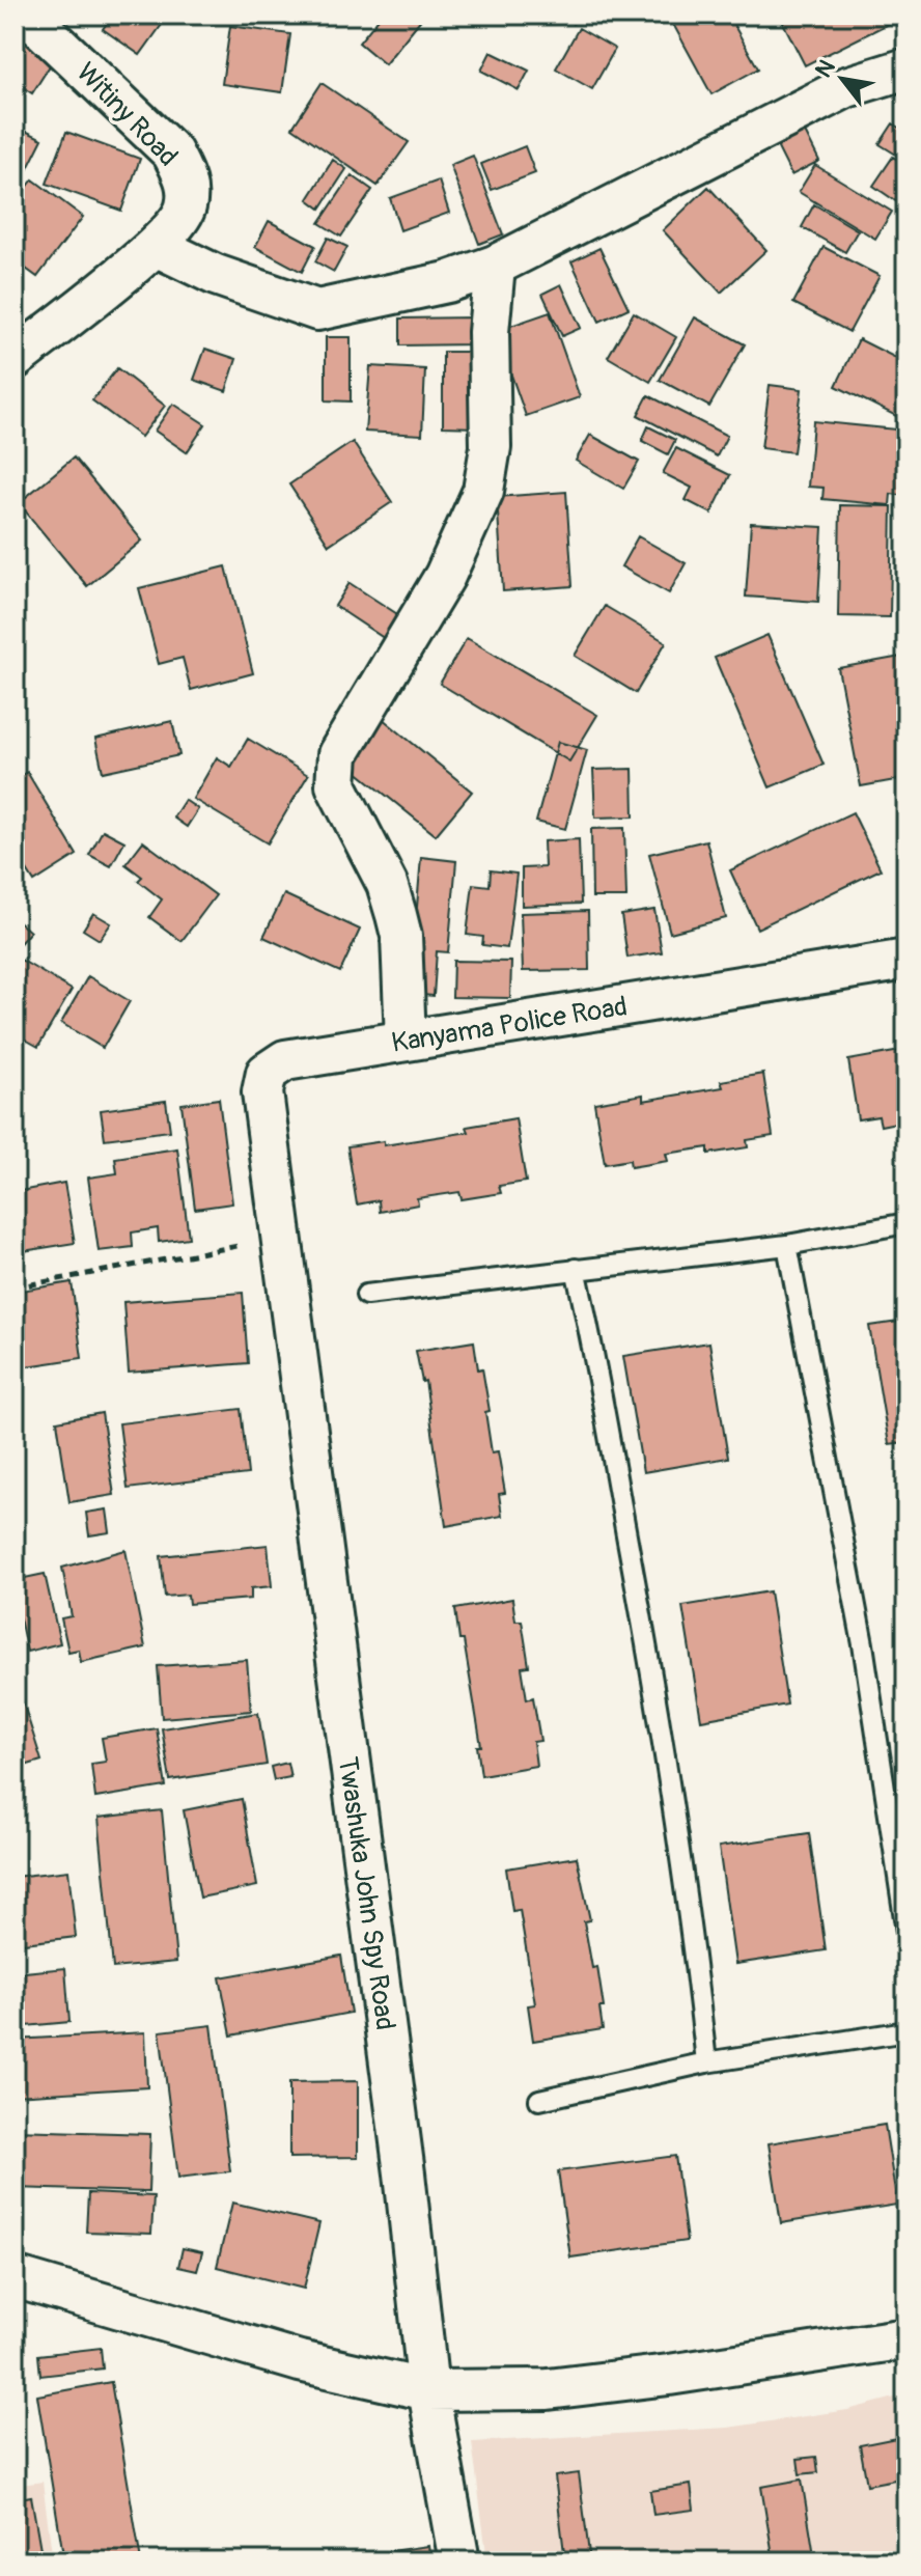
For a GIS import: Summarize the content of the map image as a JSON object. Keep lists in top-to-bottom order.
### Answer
{
  "streets": {
    "street": ["Witiny Road", "Kanyama Police Road", "Twashuka John Spy Road"]
  },
  "crossings": [
    ["Kanyama Police Road", "Twashuka John Spy Road"]
  ],
  "north": "top left"
}
